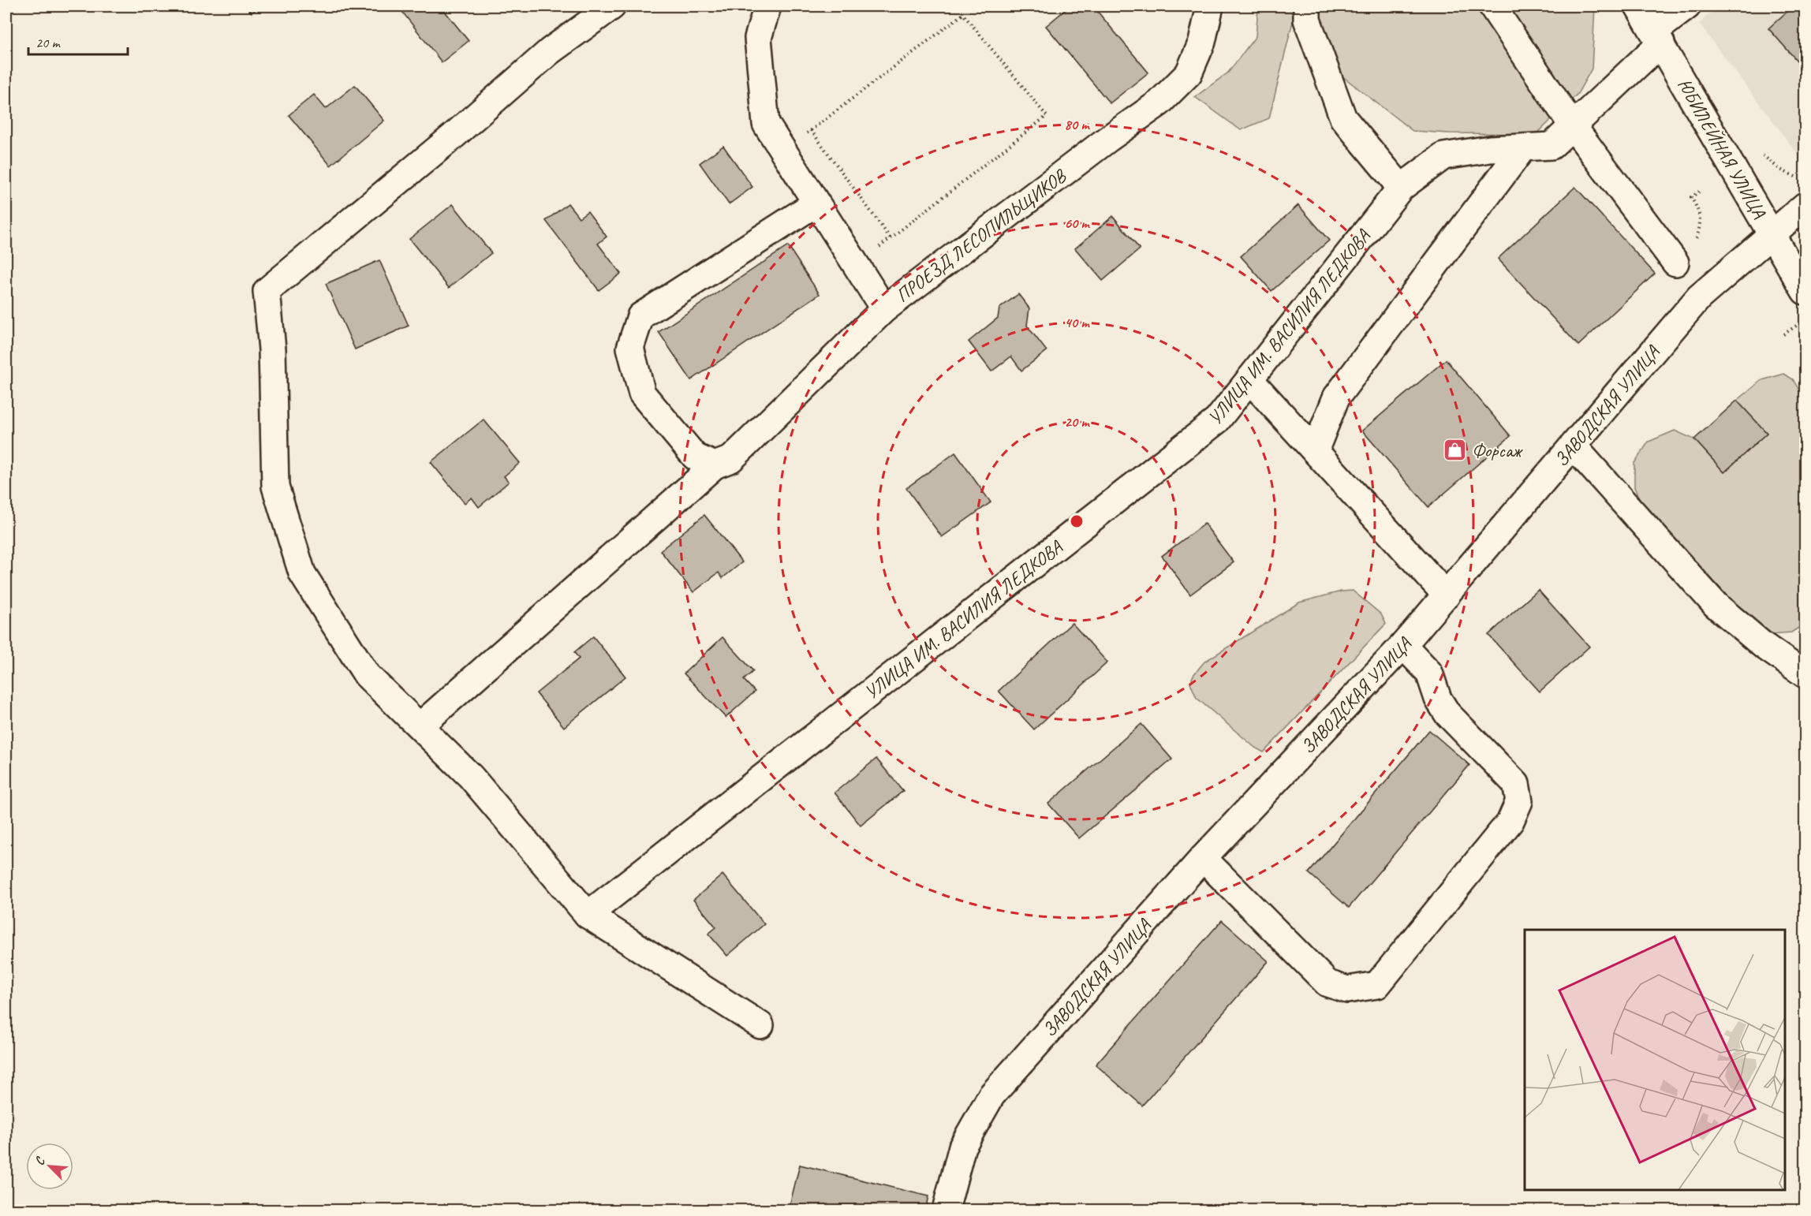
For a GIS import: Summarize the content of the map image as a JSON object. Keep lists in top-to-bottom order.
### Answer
{
  "streets": {
    "street": [
      "ЮБИЛЕЙНАЯ УЛИЦА",
      "ПРОЕЗД ЛЕСОПИЛЬЩИКОВ",
      "УЛИЦА ИМ. ВАСИЛИЯ ЛЕДКОВА",
      "ЗАВОДСКАЯ УЛИЦА"
    ]
  },
  "crossings": [
    ["ЮБИЛЕЙНАЯ УЛИЦА", "УЛИЦА ИМ. ВАСИЛИЯ ЛЕДКОВА"],
    ["ЮБИЛЕЙНАЯ УЛИЦА", "ЗАВОДСКАЯ УЛИЦА"]
  ],
  "places": {
    "shop": ["Форсаж"]
  },
  "scale_bar": "20 m",
  "north": "top left",
  "rings": [
    "80 m",
    "60 m",
    "40 m",
    "20 m"
  ]
}
